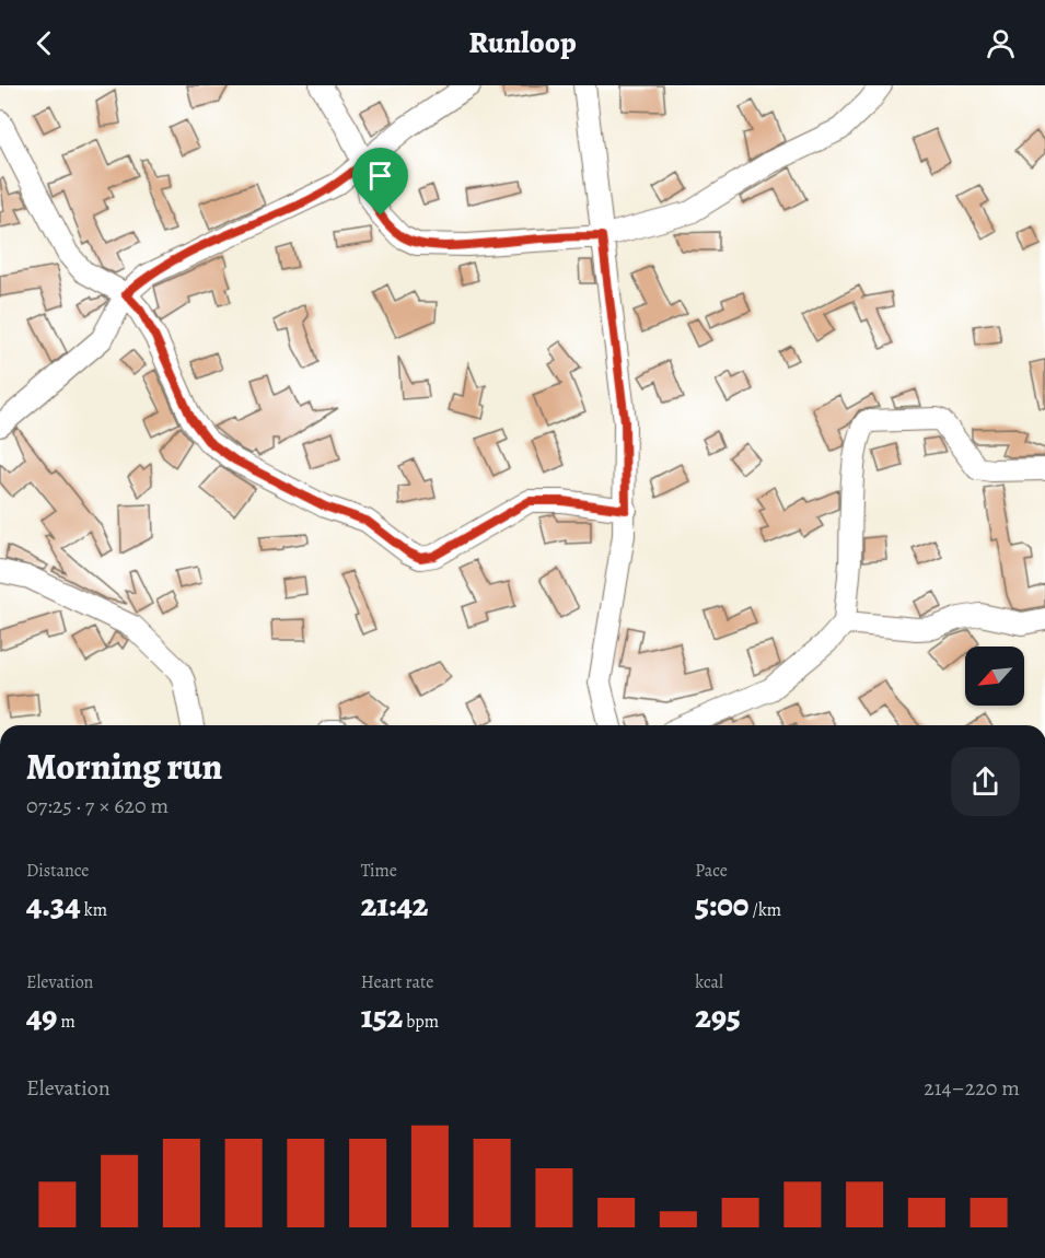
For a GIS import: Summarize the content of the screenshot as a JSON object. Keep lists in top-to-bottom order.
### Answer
{
  "north": "bottom left",
  "page": {
    "header": "Runloop",
    "heading": ["Morning run", "07:25 · 7 × 620 m"],
    "stats": [
      ["Distance", "4.34 km"],
      ["Time", "21:42"],
      ["Pace", "5:00 /km"],
      ["Elevation", "49 m"],
      ["Heart rate", "152 bpm"],
      ["kcal", "295"]
    ],
    "chart": ["Elevation", "214–220 m"]
  }
}
